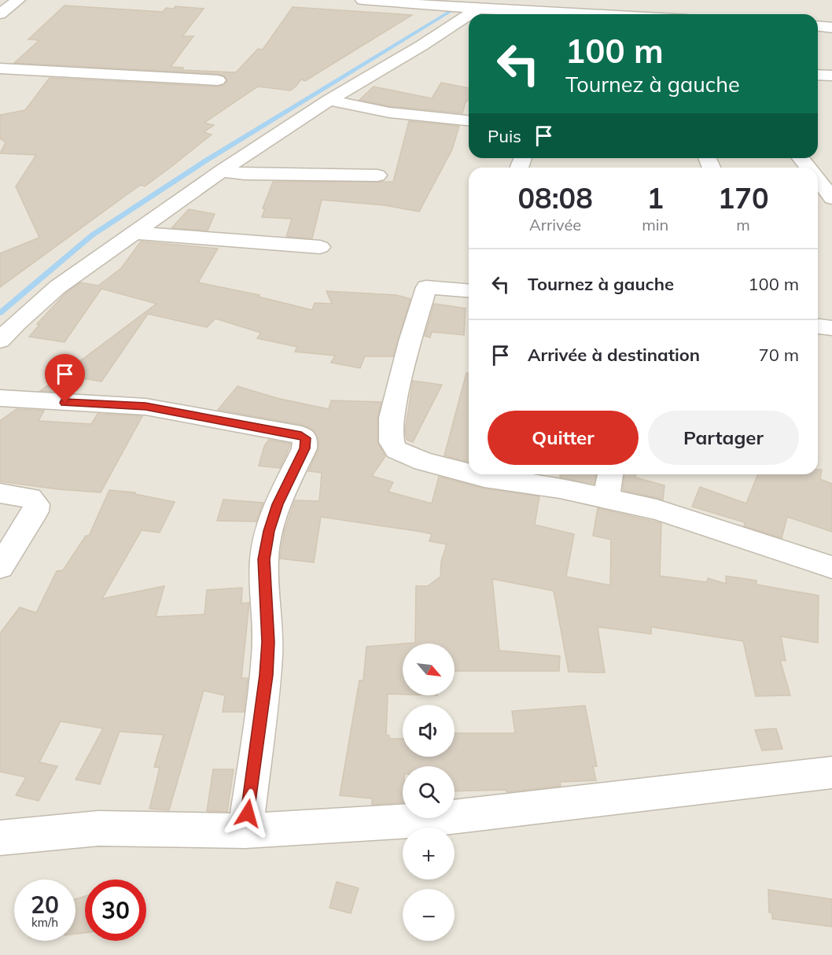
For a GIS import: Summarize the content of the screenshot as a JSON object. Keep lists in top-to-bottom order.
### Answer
{
  "north": "bottom right",
  "page": {
    "turn": ["100 m", "Tournez à gauche"],
    "then": "Puis",
    "eta": [
      "08:08",
      "Arrivée",
      "1",
      "min",
      "170",
      "m"
    ],
    "list": [
      {
        "name": "Tournez à gauche",
        "value": "100 m"
      },
      {
        "name": "Arrivée à destination",
        "value": "70 m"
      }
    ],
    "buttons": ["Quitter", "Partager"],
    "map_buttons": ["+", "−"],
    "speed": "20 km/h",
    "limit": "30"
  }
}
